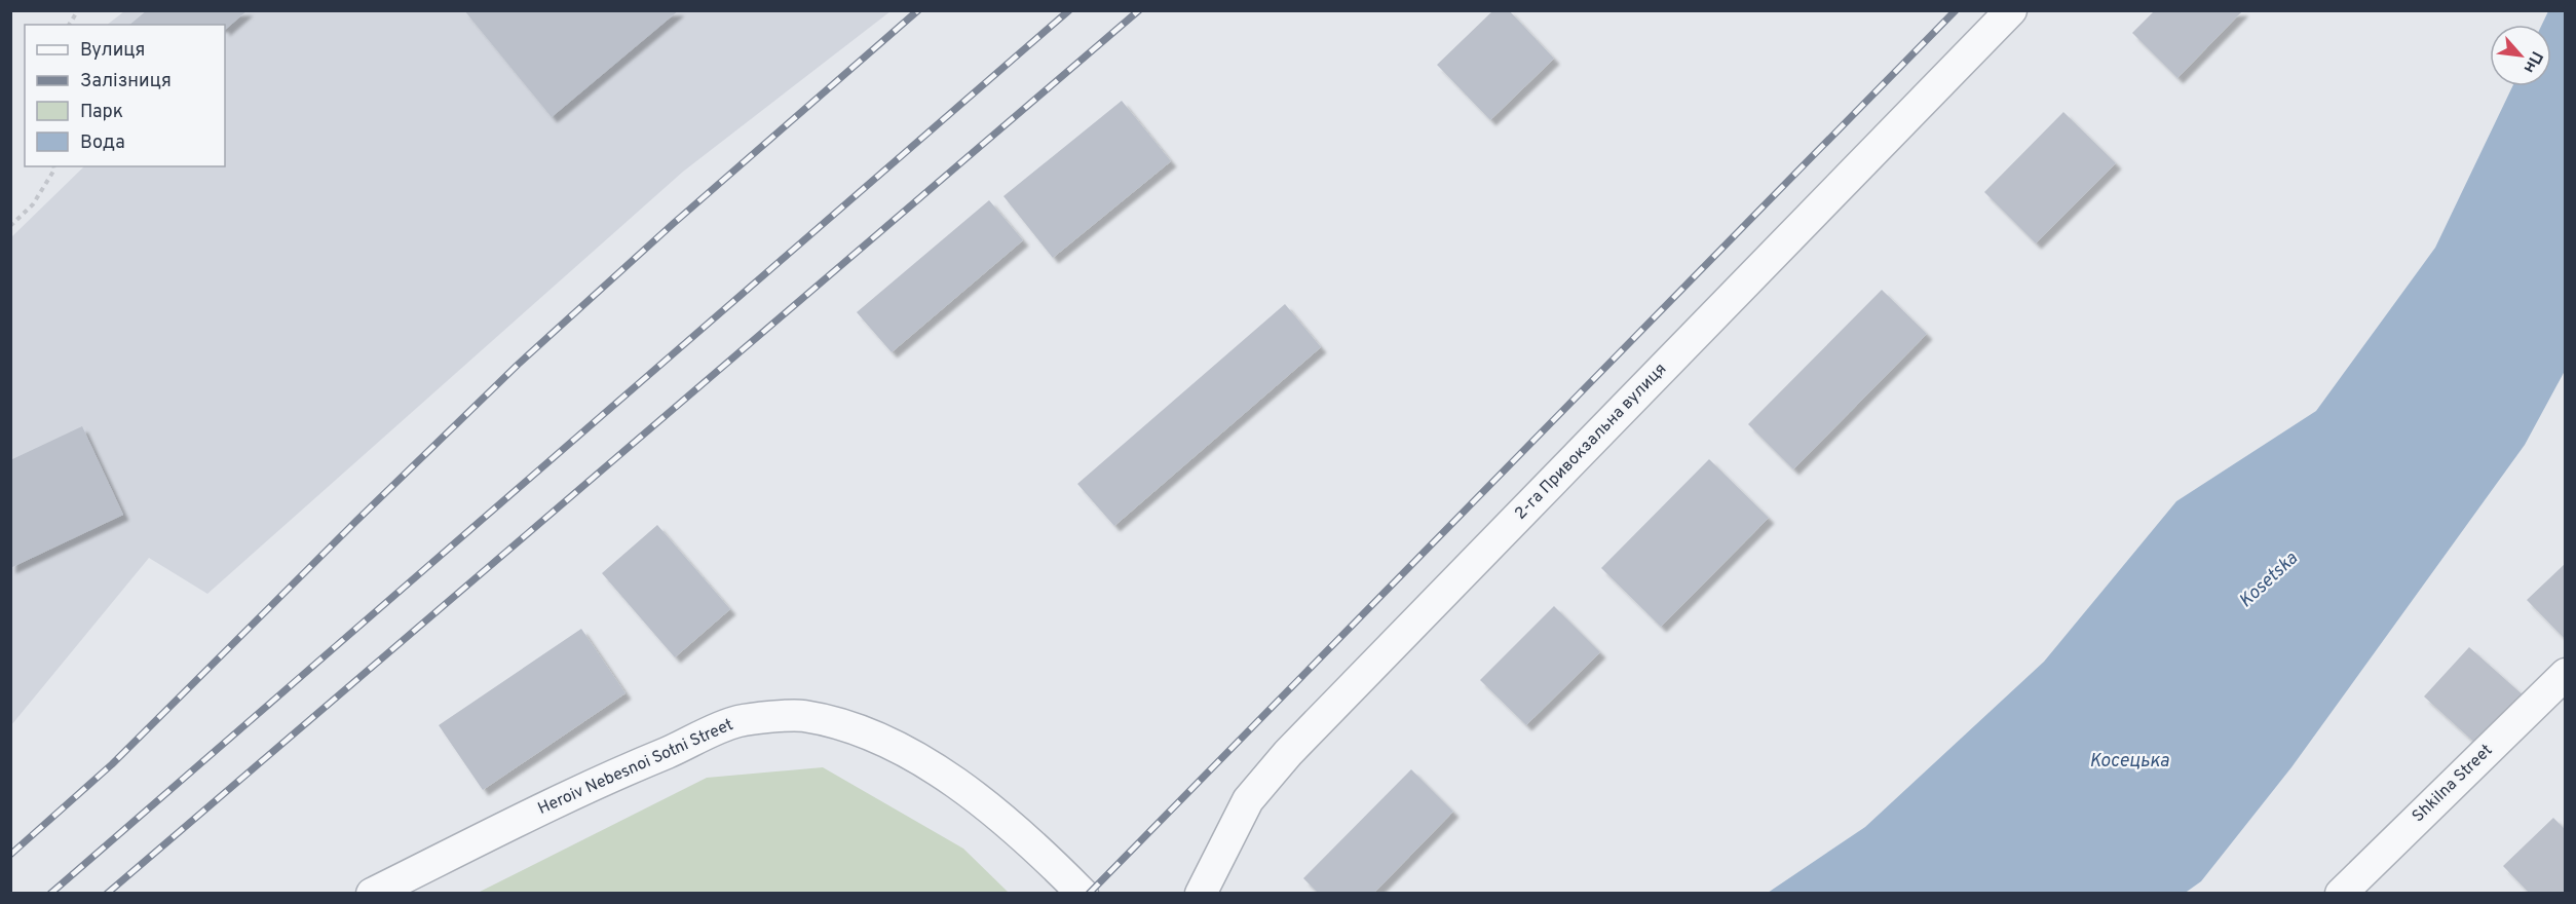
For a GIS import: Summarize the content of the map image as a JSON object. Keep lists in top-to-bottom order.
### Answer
{
  "streets": {
    "street": ["2-га Привокзальна вулиця", "Heroiv Nebesnoi Sotni Street", "Shkilna Street"]
  },
  "water": ["Kosetska", "Косецька"],
  "legend": [
    "Вулиця",
    "Залізниця",
    "Парк",
    "Вода"
  ],
  "north": "bottom right"
}
